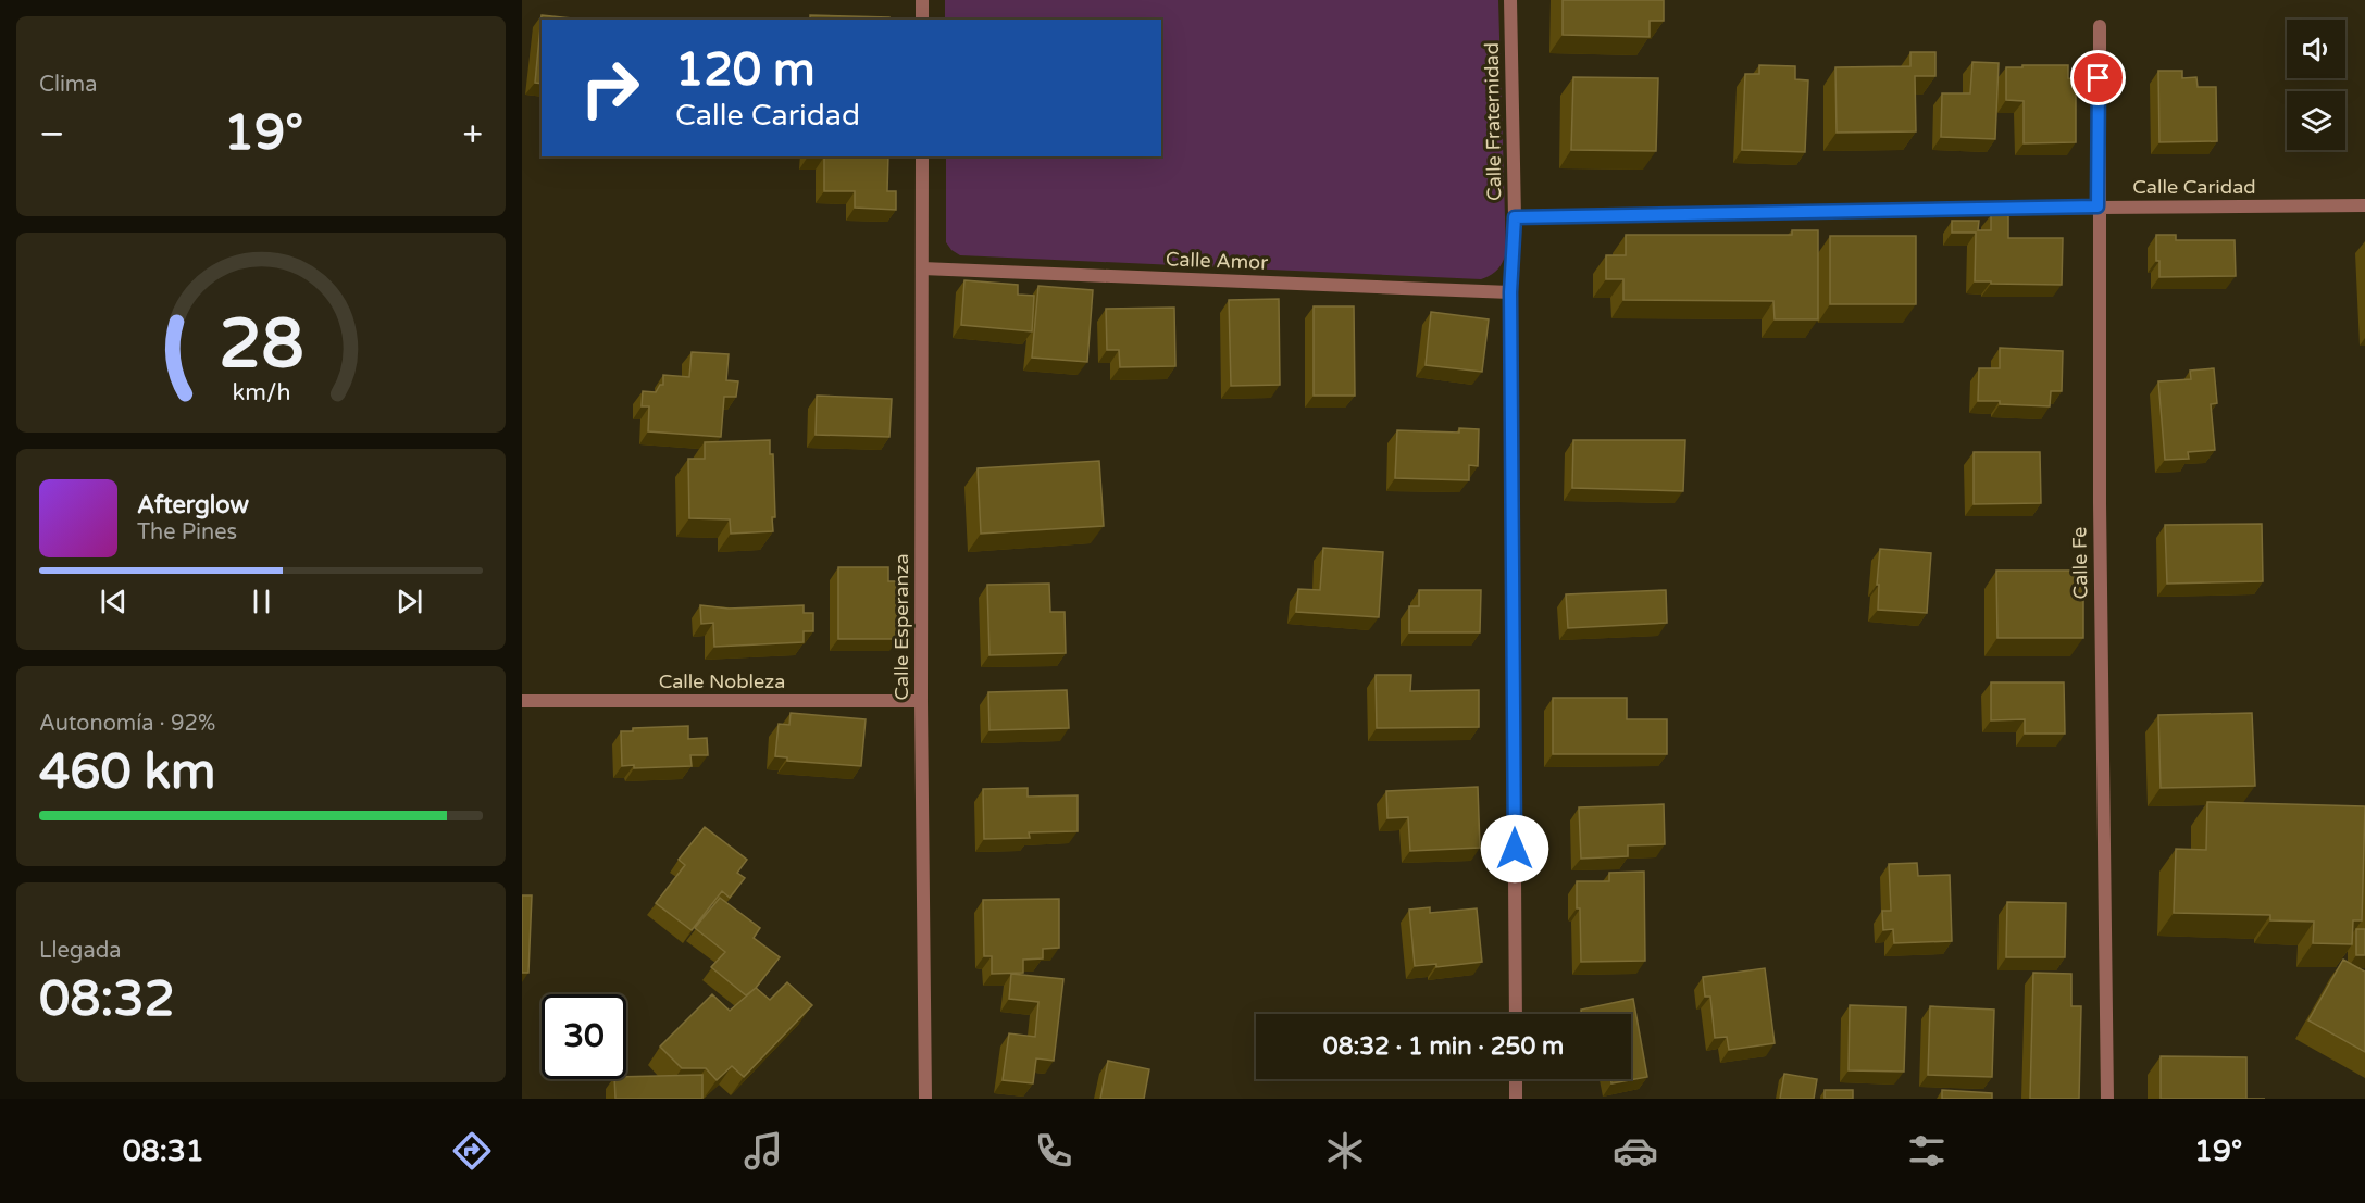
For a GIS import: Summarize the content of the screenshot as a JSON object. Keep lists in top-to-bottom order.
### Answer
{
  "streets": {
    "street": [
      "Calle Fraternidad",
      "Calle Caridad",
      "Calle Amor",
      "Calle Fe",
      "Calle Esperanza",
      "Calle Nobleza"
    ]
  },
  "crossings": [
    ["Calle Fraternidad", "Calle Caridad"],
    ["Calle Fraternidad", "Calle Amor"],
    ["Calle Caridad", "Calle Fe"],
    ["Calle Amor", "Calle Esperanza"],
    ["Calle Esperanza", "Calle Nobleza"]
  ],
  "page": {
    "tile": [
      "Clima",
      ["Autonomía · 92%", "460 km"],
      ["Llegada", "08:32"]
    ],
    "turn": ["120 m", "Calle Caridad"],
    "heat": ["−", "19°", "+"],
    "song": ["Afterglow", "The Pines"],
    "limit": "30",
    "trip": "08:32 · 1 min · 250 m",
    "tabs": ["08:31", "19°"],
    "gauge": ["28", "km/h"]
  }
}
